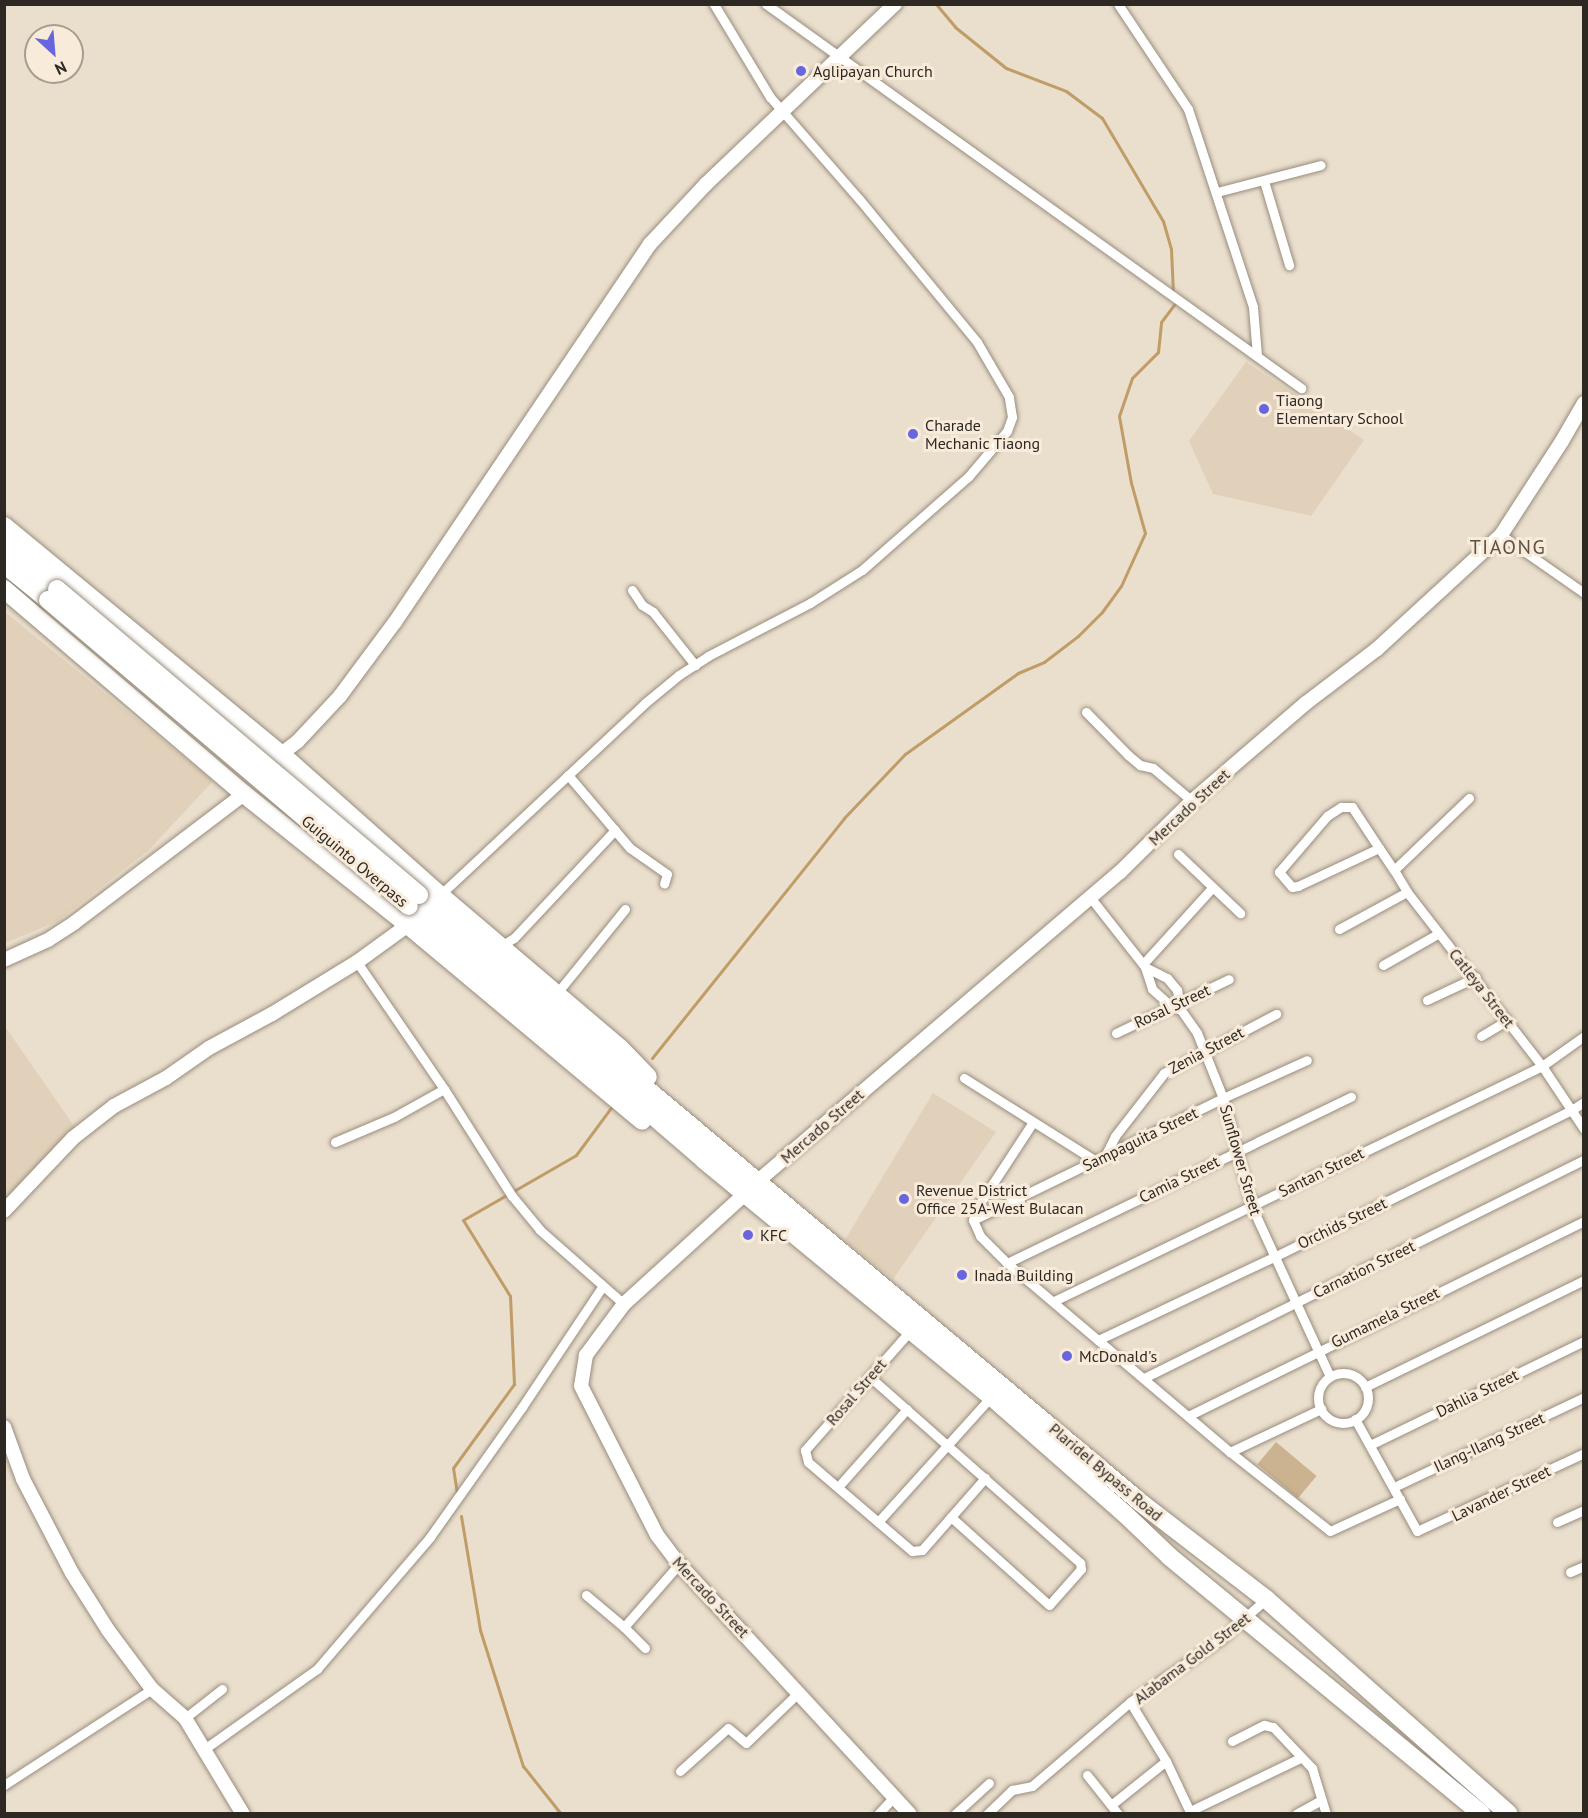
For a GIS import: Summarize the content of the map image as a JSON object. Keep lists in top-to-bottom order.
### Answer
{
  "streets": {
    "highway": ["Guiguinto Overpass", "Plaridel Bypass Road"],
    "street": [
      "Mercado Street",
      "Catleya Street",
      "Rosal Street",
      "Zenia Street",
      "Sampaguita Street",
      "Sunflower Street",
      "Santan Street",
      "Camia Street",
      "Orchids Street",
      "Carnation Street",
      "Gumamela Street",
      "Dahlia Street",
      "Ilang-Ilang Street",
      "Lavander Street",
      "Alabama Gold Street"
    ]
  },
  "crossings": [
    ["Mercado Street", "Sunflower Street"],
    ["Mercado Street", "Plaridel Bypass Road"],
    ["Guiguinto Overpass", "Plaridel Bypass Road"],
    ["Catleya Street", "Santan Street"],
    ["Catleya Street", "Orchids Street"],
    ["Rosal Street", "Sunflower Street"],
    ["Rosal Street", "Plaridel Bypass Road"],
    ["Zenia Street", "Sampaguita Street"],
    ["Zenia Street", "Sunflower Street"],
    ["Sampaguita Street", "Sunflower Street"],
    ["Sunflower Street", "Santan Street"],
    ["Sunflower Street", "Camia Street"],
    ["Sunflower Street", "Orchids Street"],
    ["Sunflower Street", "Carnation Street"],
    ["Sunflower Street", "Gumamela Street"],
    ["Plaridel Bypass Road", "Alabama Gold Street"]
  ],
  "districts": ["TIAONG"],
  "places": [
    "Aglipayan Church",
    "Tiaong Elementary School",
    "Charade Mechanic Tiaong",
    "Revenue District Office 25A-West Bulacan",
    "KFC",
    "Inada Building",
    "McDonald's"
  ],
  "north": "bottom right"
}
